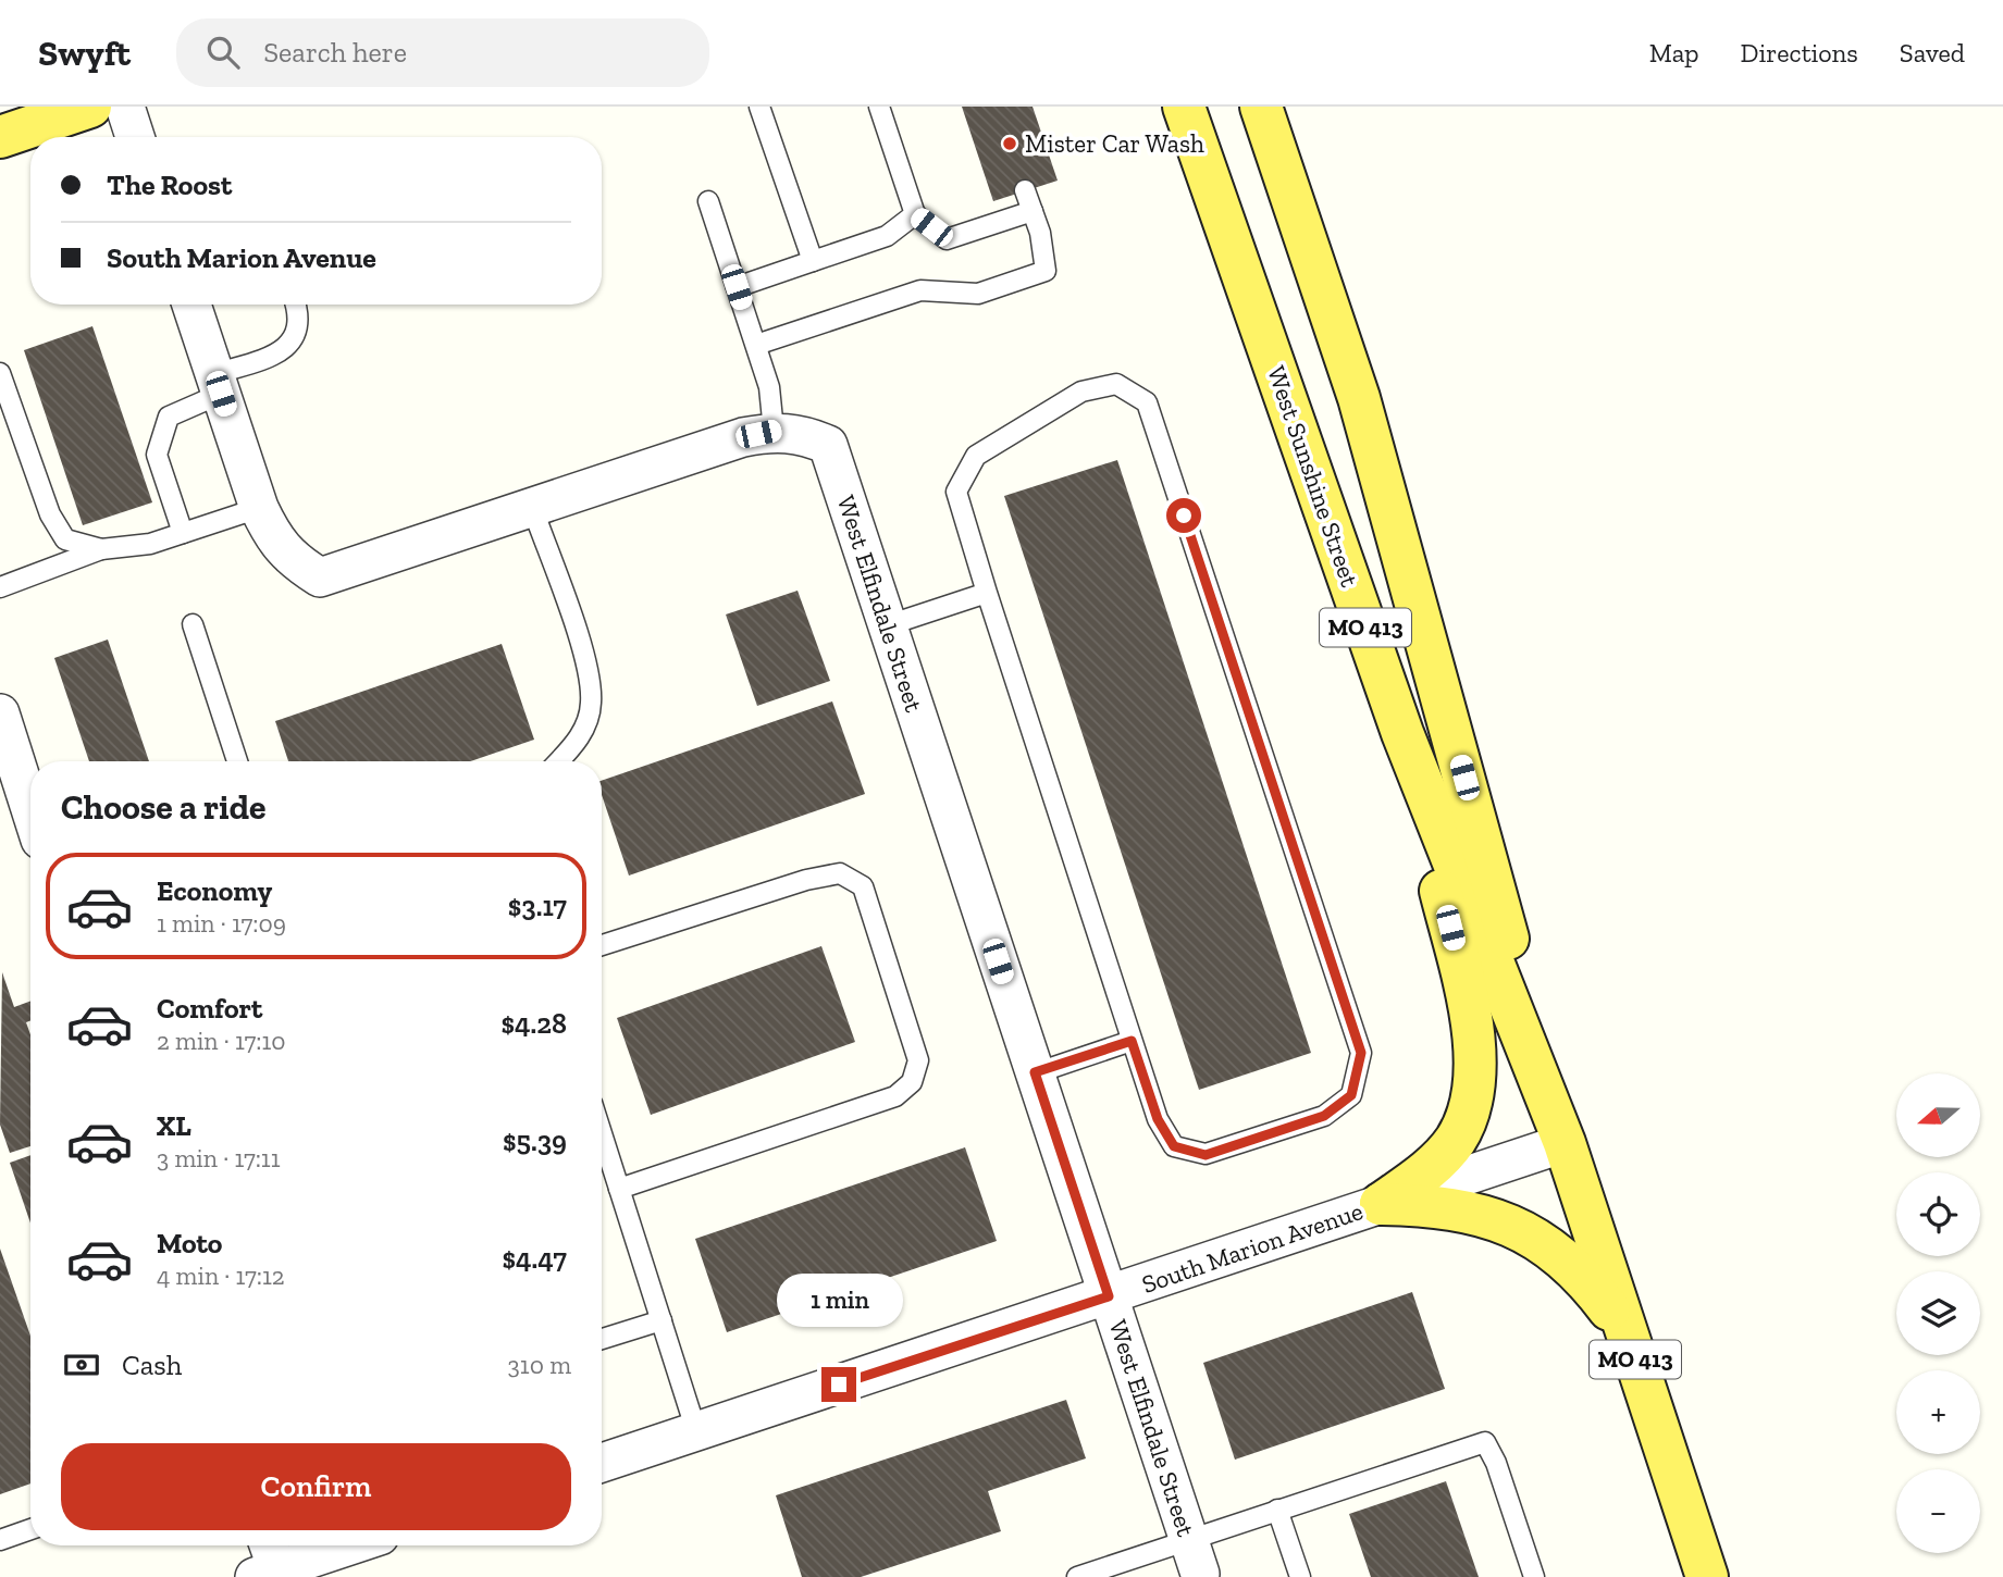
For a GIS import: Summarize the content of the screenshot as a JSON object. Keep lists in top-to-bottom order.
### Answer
{
  "streets": {
    "main road": ["West Sunshine Street", "MO 413"],
    "street": ["West Elfindale Street", "South Marion Avenue"]
  },
  "crossings": [
    ["West Sunshine Street", "South Marion Avenue"],
    ["West Elfindale Street", "South Marion Avenue"]
  ],
  "places": ["Mister Car Wash"],
  "north": "left",
  "page": {
    "header": "Swyft",
    "search": "Search here",
    "nav": ["Map", "Directions", "Saved"],
    "banner": ["The Roost", "South Marion Avenue"],
    "heading": "Choose a ride",
    "list": [
      {
        "name": "Economy",
        "note": "1 min · 17:09",
        "value": "$3.17"
      },
      {
        "name": "Comfort",
        "note": "2 min · 17:10",
        "value": "$4.28"
      },
      {
        "name": "XL",
        "note": "3 min · 17:11",
        "value": "$5.39"
      },
      {
        "name": "Moto",
        "note": "4 min · 17:12",
        "value": "$4.47"
      }
    ],
    "map_buttons": ["+", "−"],
    "bubble": "1 min",
    "pay": ["Cash", "310 m"],
    "buttons": "Confirm"
  }
}
